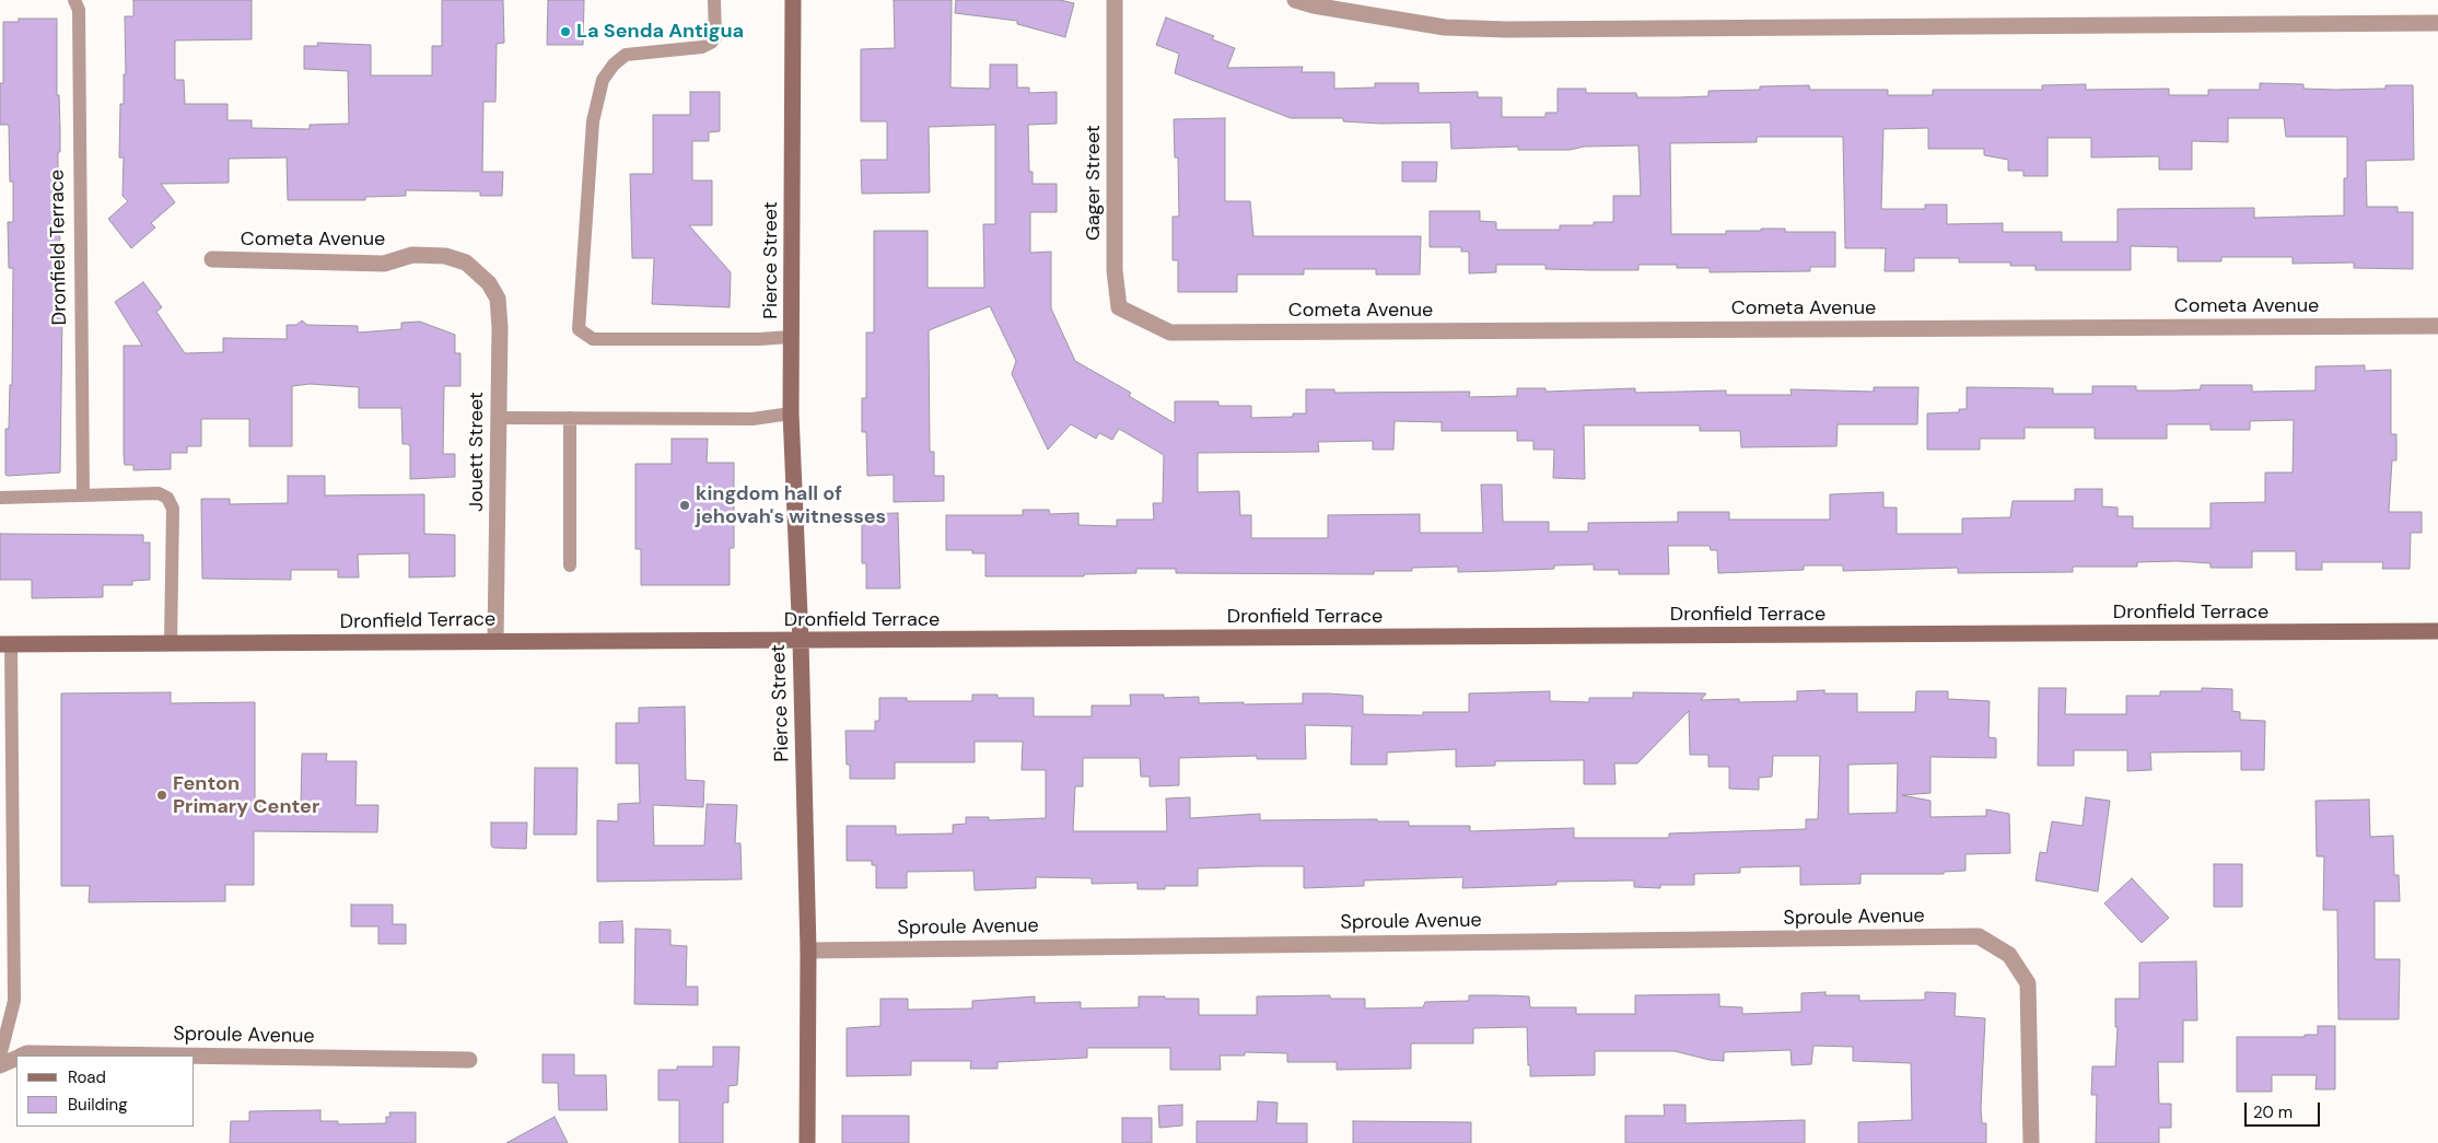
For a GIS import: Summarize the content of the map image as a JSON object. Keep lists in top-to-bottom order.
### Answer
{
  "streets": {
    "street": [
      "Gager Street",
      "Cometa Avenue",
      "Dronfield Terrace",
      "Pierce Street",
      "Jouett Street",
      "Sproule Avenue"
    ]
  },
  "crossings": [
    ["Gager Street", "Cometa Avenue"],
    ["Cometa Avenue", "Jouett Street"],
    ["Dronfield Terrace", "Pierce Street"],
    ["Dronfield Terrace", "Jouett Street"],
    ["Pierce Street", "Sproule Avenue"]
  ],
  "places": ["La Senda Antigua", "kingdom hall of jehovah's witnesses", "Fenton Primary Center"],
  "legend": ["Road", "Building"],
  "scale_bar": "20 m"
}
